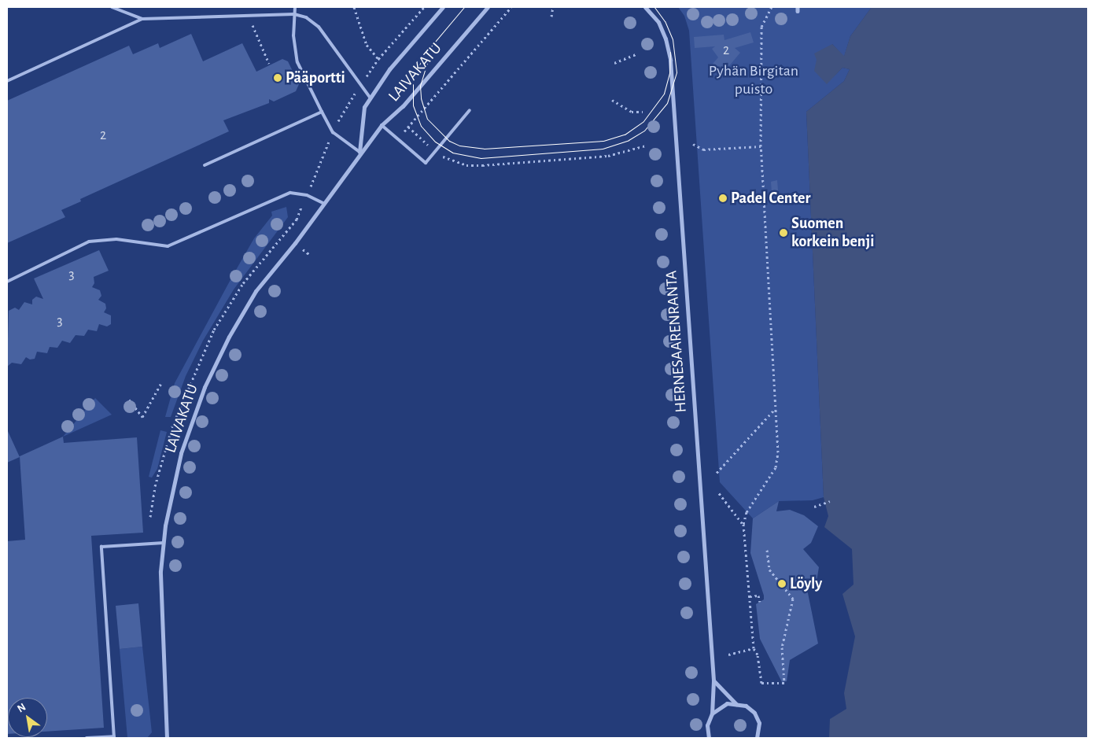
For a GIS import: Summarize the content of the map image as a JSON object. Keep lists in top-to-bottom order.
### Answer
{
  "streets": {
    "street": ["LAIVAKATU", "HERNESAARENRANTA"]
  },
  "parks": ["Pyhän Birgitan puisto"],
  "places": [
    "Pääportti",
    "Padel Center",
    "Suomen korkein benji",
    "Löyly"
  ],
  "house_numbers": [
    "2",
    "2",
    "3",
    "3"
  ],
  "north": "top left"
}
